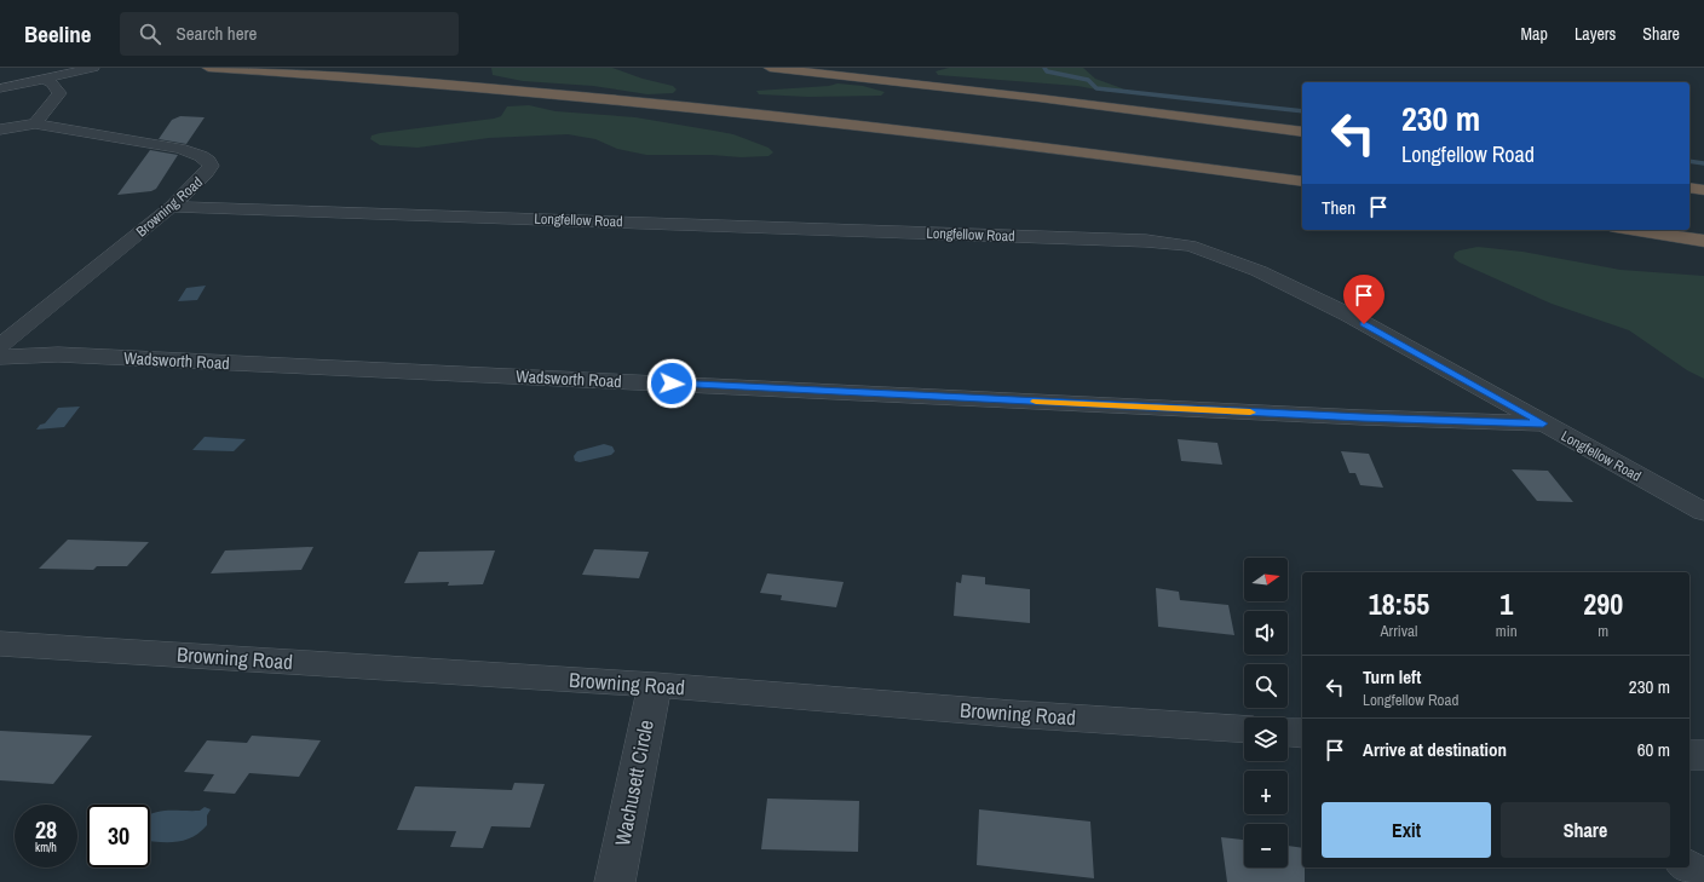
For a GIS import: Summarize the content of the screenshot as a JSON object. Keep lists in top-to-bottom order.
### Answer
{
  "streets": {
    "street": [
      "Browning Road",
      "Longfellow Road",
      "Wadsworth Road",
      "Wachusett Circle"
    ]
  },
  "crossings": [
    ["Browning Road", "Longfellow Road"],
    ["Browning Road", "Wachusett Circle"],
    ["Longfellow Road", "Wadsworth Road"]
  ],
  "north": "right",
  "page": {
    "header": "Beeline",
    "search": "Search here",
    "nav": ["Map", "Layers", "Share"],
    "turn": ["230 m", "Longfellow Road"],
    "then": "Then",
    "map_buttons": ["+", "−"],
    "eta": [
      "18:55",
      "Arrival",
      "1",
      "min",
      "290",
      "m"
    ],
    "list": [
      {
        "name": "Turn left",
        "note": "Longfellow Road",
        "value": "230 m"
      },
      {
        "name": "Arrive at destination",
        "value": "60 m"
      }
    ],
    "buttons": ["Exit", "Share"],
    "speed": "28 km/h",
    "limit": "30"
  }
}
